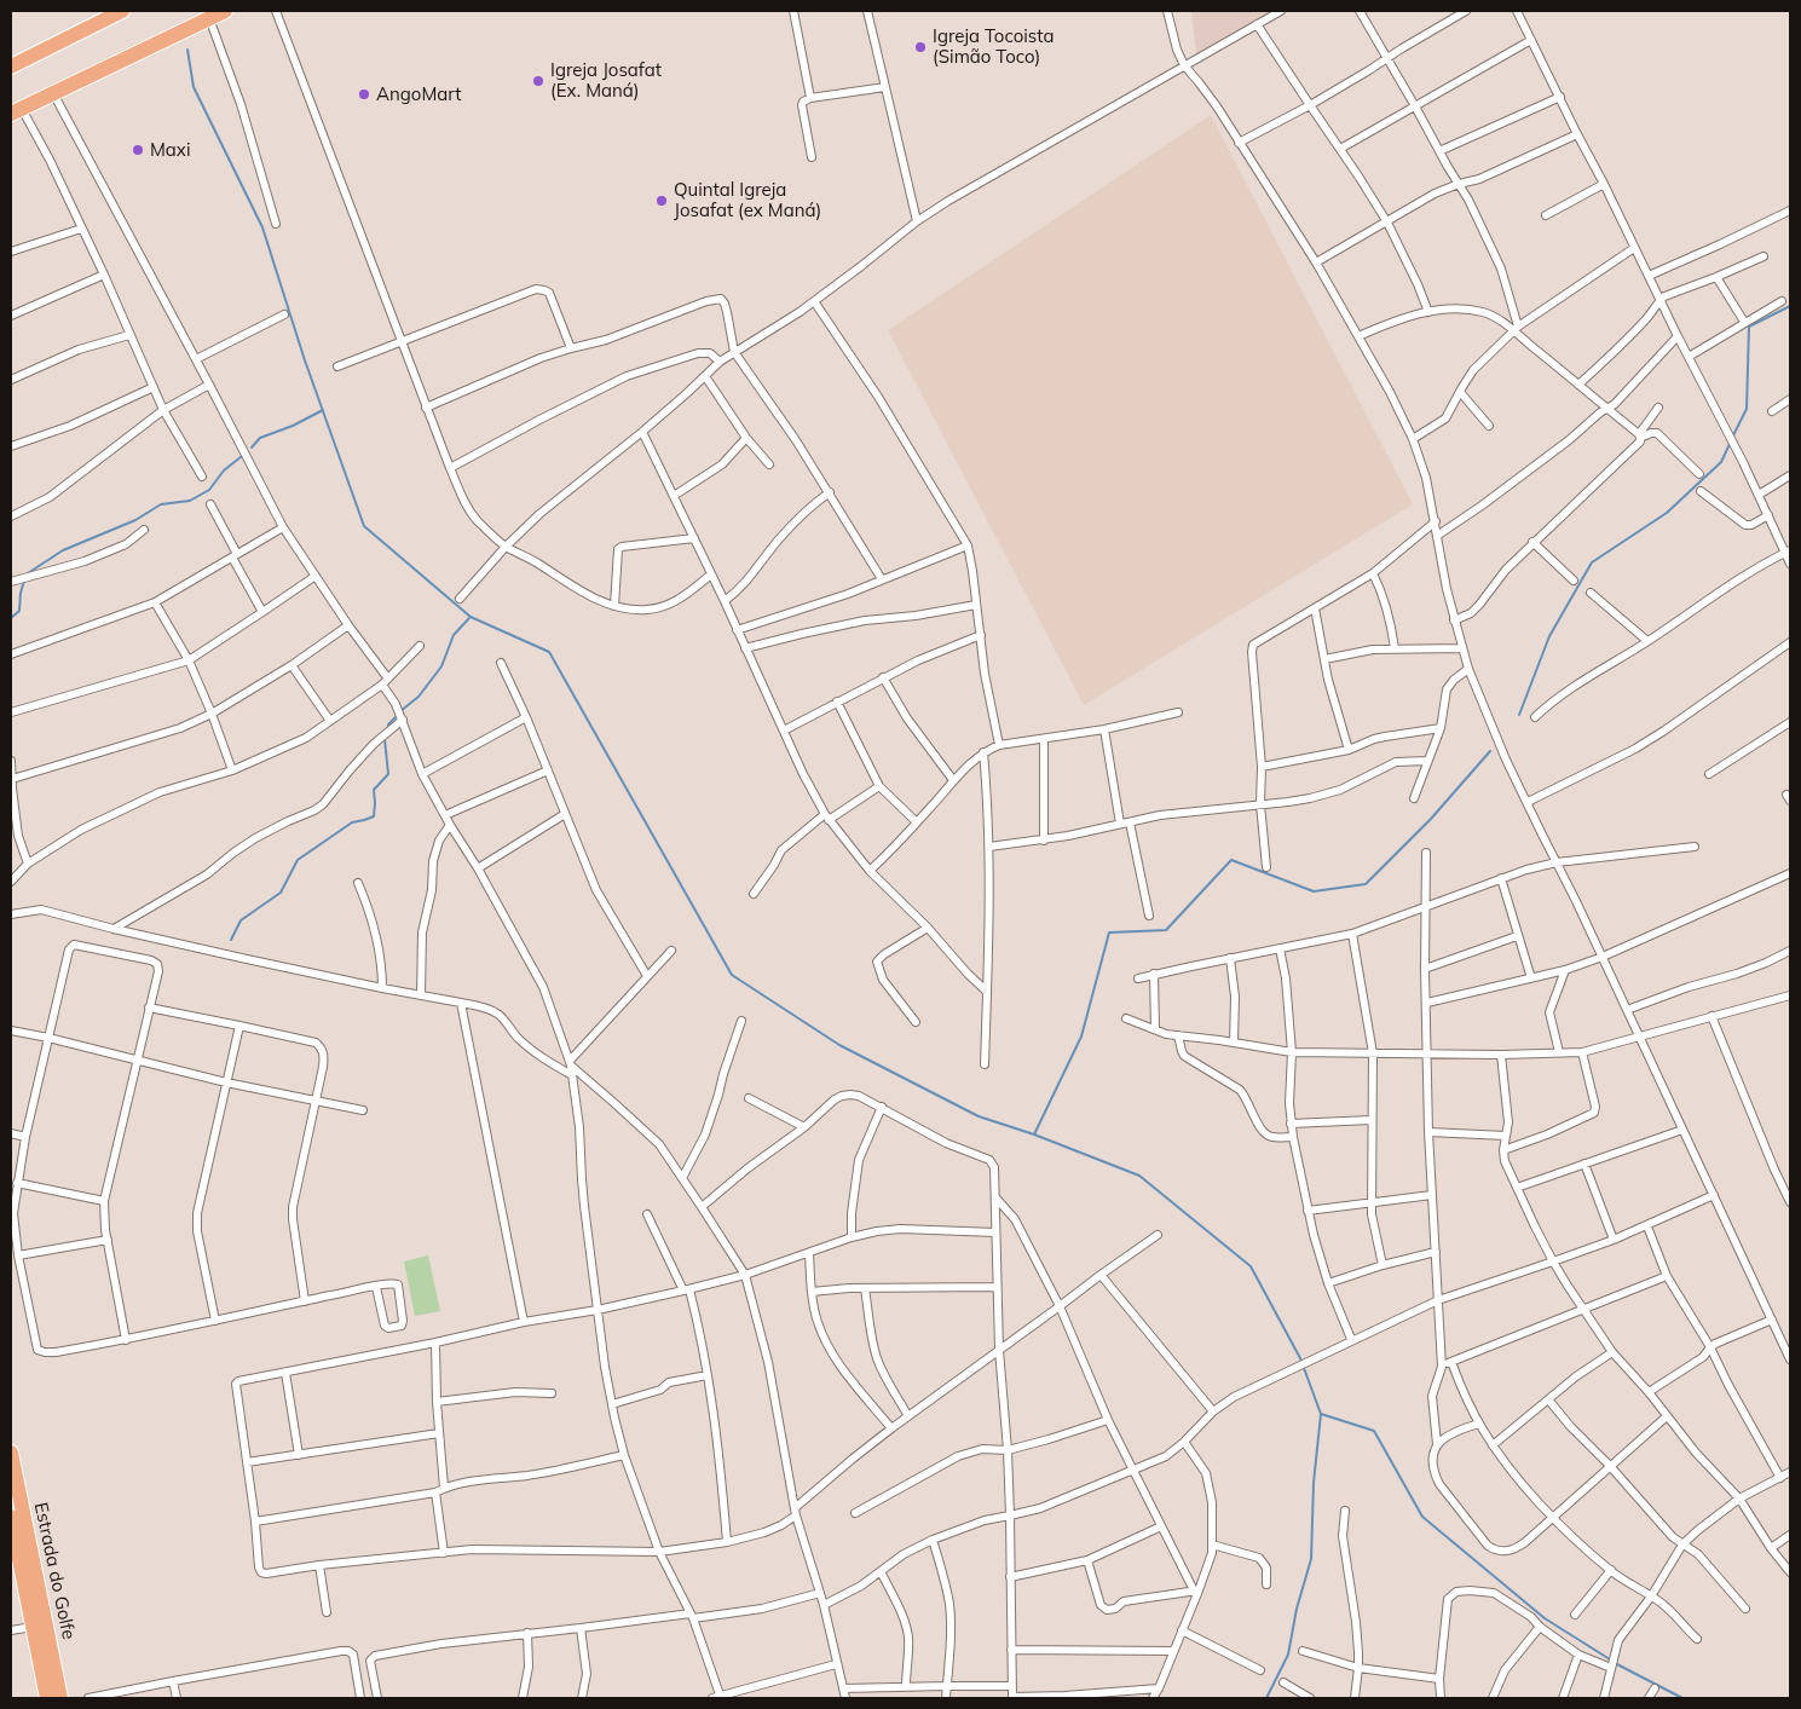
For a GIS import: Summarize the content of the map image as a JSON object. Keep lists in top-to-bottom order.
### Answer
{
  "streets": {
    "highway": ["Estrada do Golfe"]
  },
  "places": [
    "Igreja Tocoista (Simão Toco)",
    "Igreja Josafat (Ex. Maná)",
    "AngoMart",
    "Maxi",
    "Quintal Igreja Josafat (ex Maná)"
  ]
}
